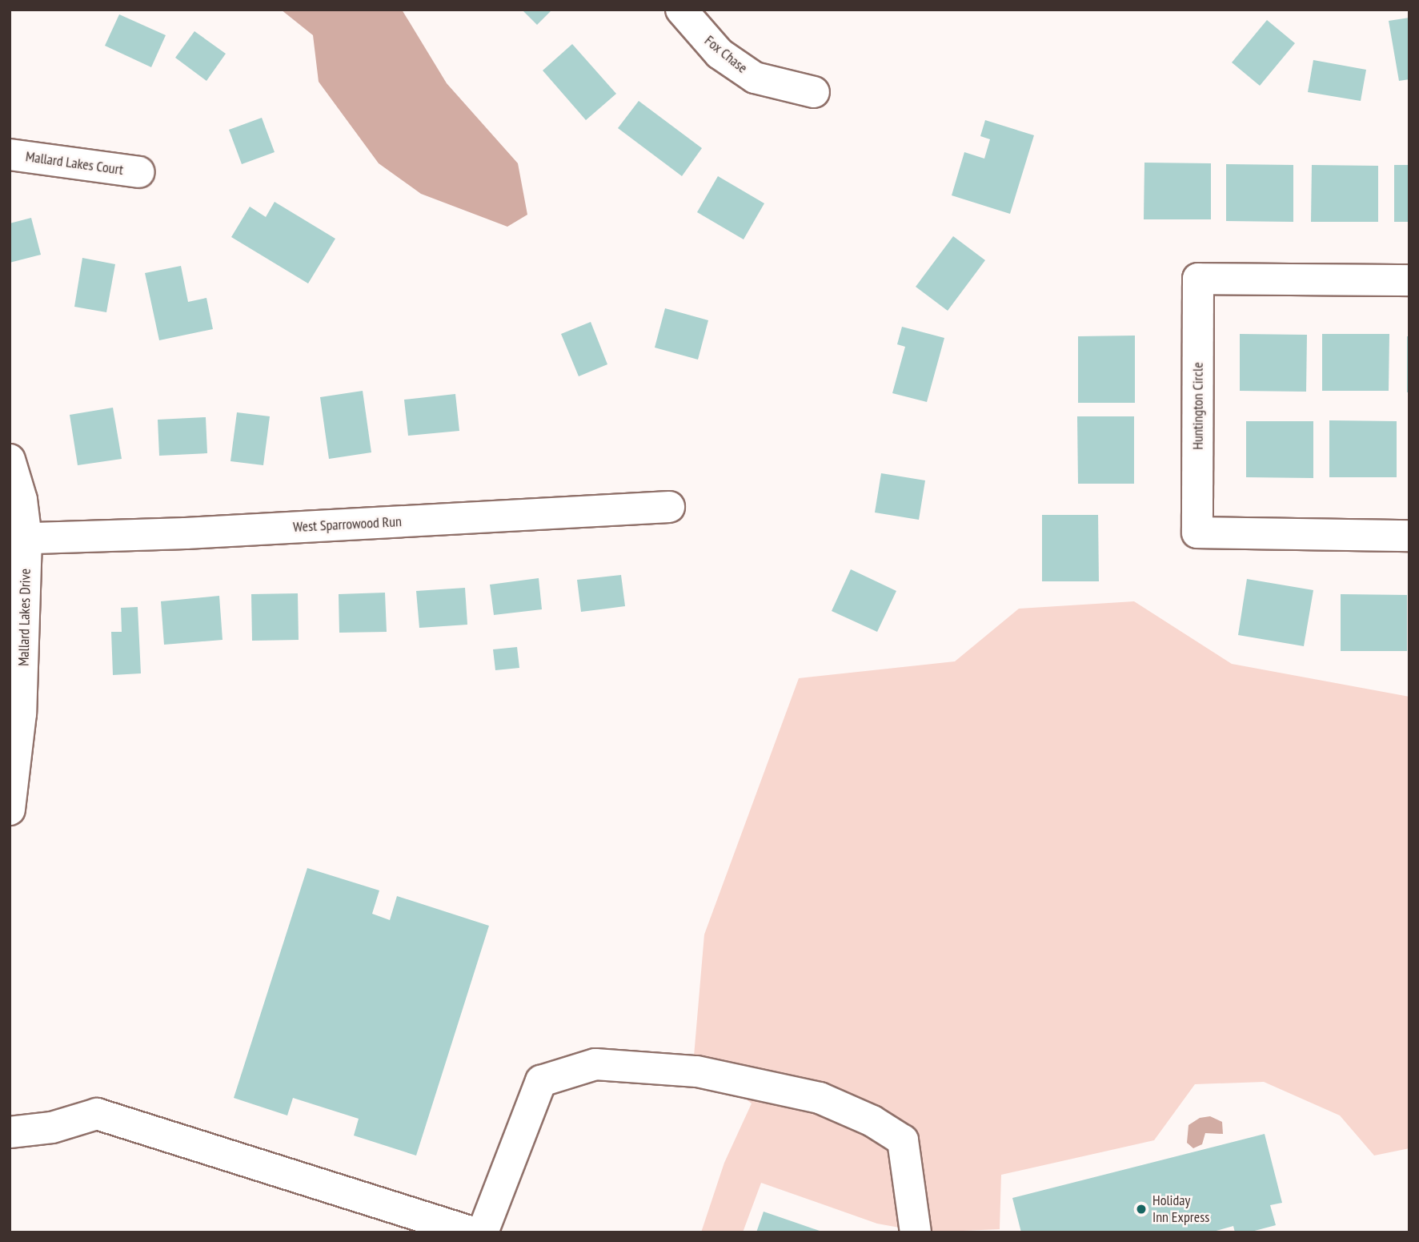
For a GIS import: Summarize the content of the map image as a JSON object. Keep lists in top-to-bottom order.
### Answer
{
  "streets": {
    "street": [
      "Fox Chase",
      "Mallard Lakes Court",
      "Huntington Circle",
      "West Sparrowood Run",
      "Mallard Lakes Drive"
    ]
  },
  "crossings": [
    ["West Sparrowood Run", "Mallard Lakes Drive"]
  ],
  "places": ["Holiday Inn Express"]
}
